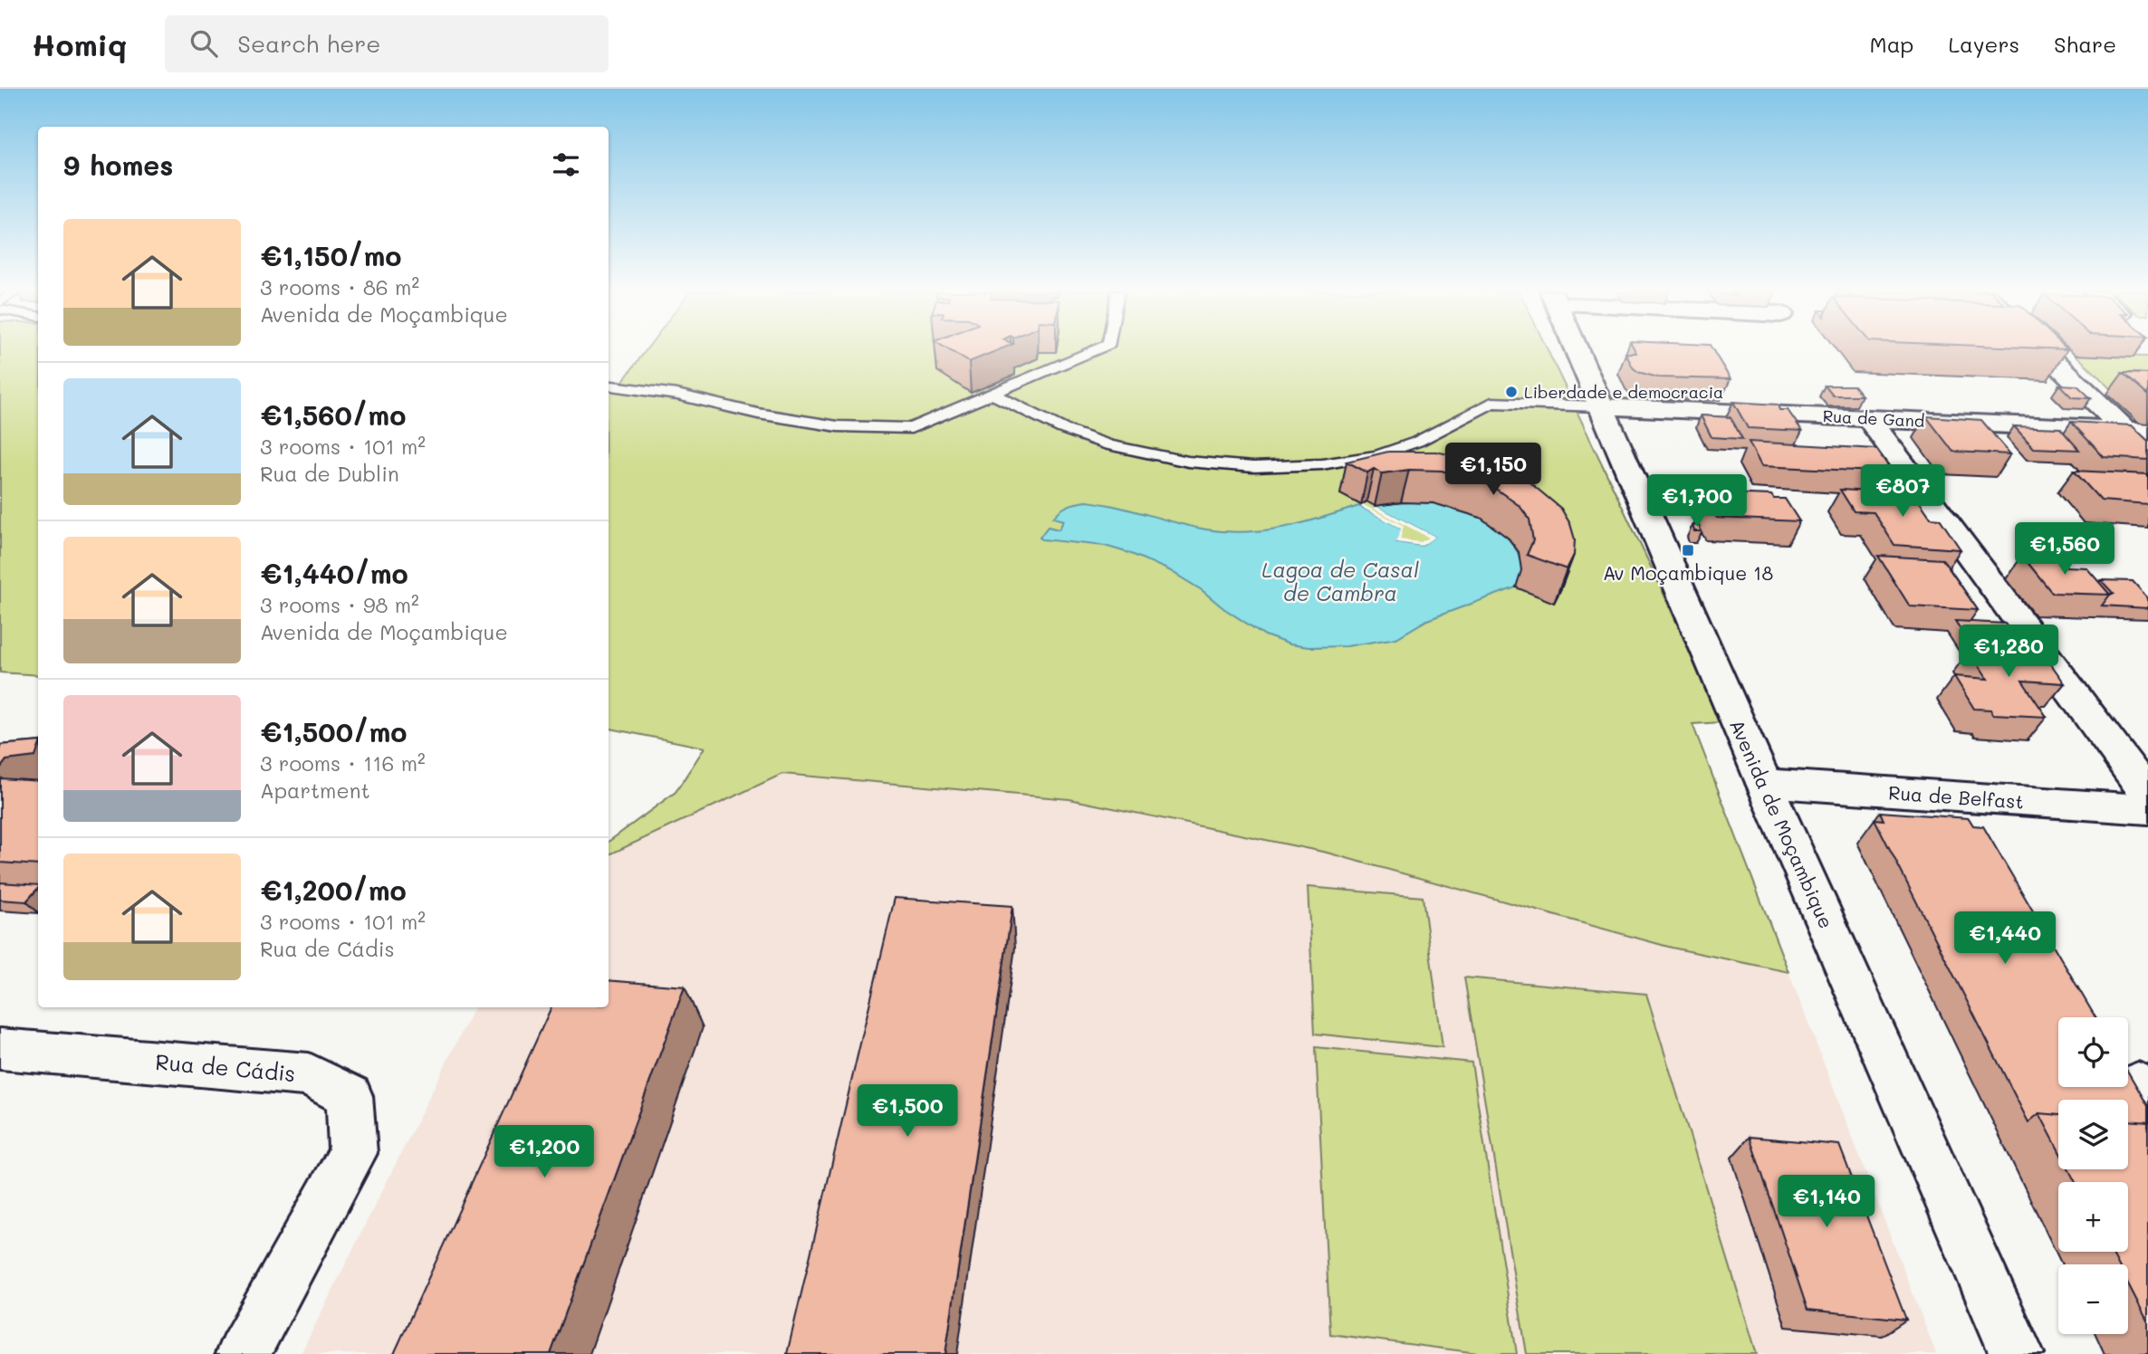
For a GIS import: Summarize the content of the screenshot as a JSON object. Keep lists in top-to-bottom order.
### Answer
{
  "streets": {
    "street": [
      "Rua de Gand",
      "Rua de Belfast",
      "Avenida de Moçambique",
      "Rua de Cádis"
    ]
  },
  "crossings": [
    ["Rua de Gand", "Avenida de Moçambique"],
    ["Rua de Belfast", "Avenida de Moçambique"]
  ],
  "water": ["Lagoa de Casal de Cambra"],
  "places": {
    "other": ["Liberdade e democracia"],
    "transit": ["Av Moçambique 18"]
  },
  "page": {
    "header": "Homiq",
    "search": "Search here",
    "nav": ["Map", "Layers", "Share"],
    "heading": "9 homes",
    "list": [
      {
        "name": "€1,150/mo",
        "note": "3 rooms · 86 m² · Avenida de Moçambique"
      },
      {
        "name": "€1,560/mo",
        "note": "3 rooms · 101 m² · Rua de Dublin"
      },
      {
        "name": "€1,440/mo",
        "note": "3 rooms · 98 m² · Avenida de Moçambique"
      },
      {
        "name": "€1,500/mo",
        "note": "3 rooms · 116 m² · Apartment"
      },
      {
        "name": "€1,200/mo",
        "note": "3 rooms · 101 m² · Rua de Cádis"
      }
    ],
    "price": [
      "€1,150",
      "€807",
      "€1,700",
      "€1,560",
      "€1,280",
      "€1,440",
      "€1,500",
      "€1,200",
      "€1,140"
    ],
    "map_buttons": ["+", "−"]
  }
}
